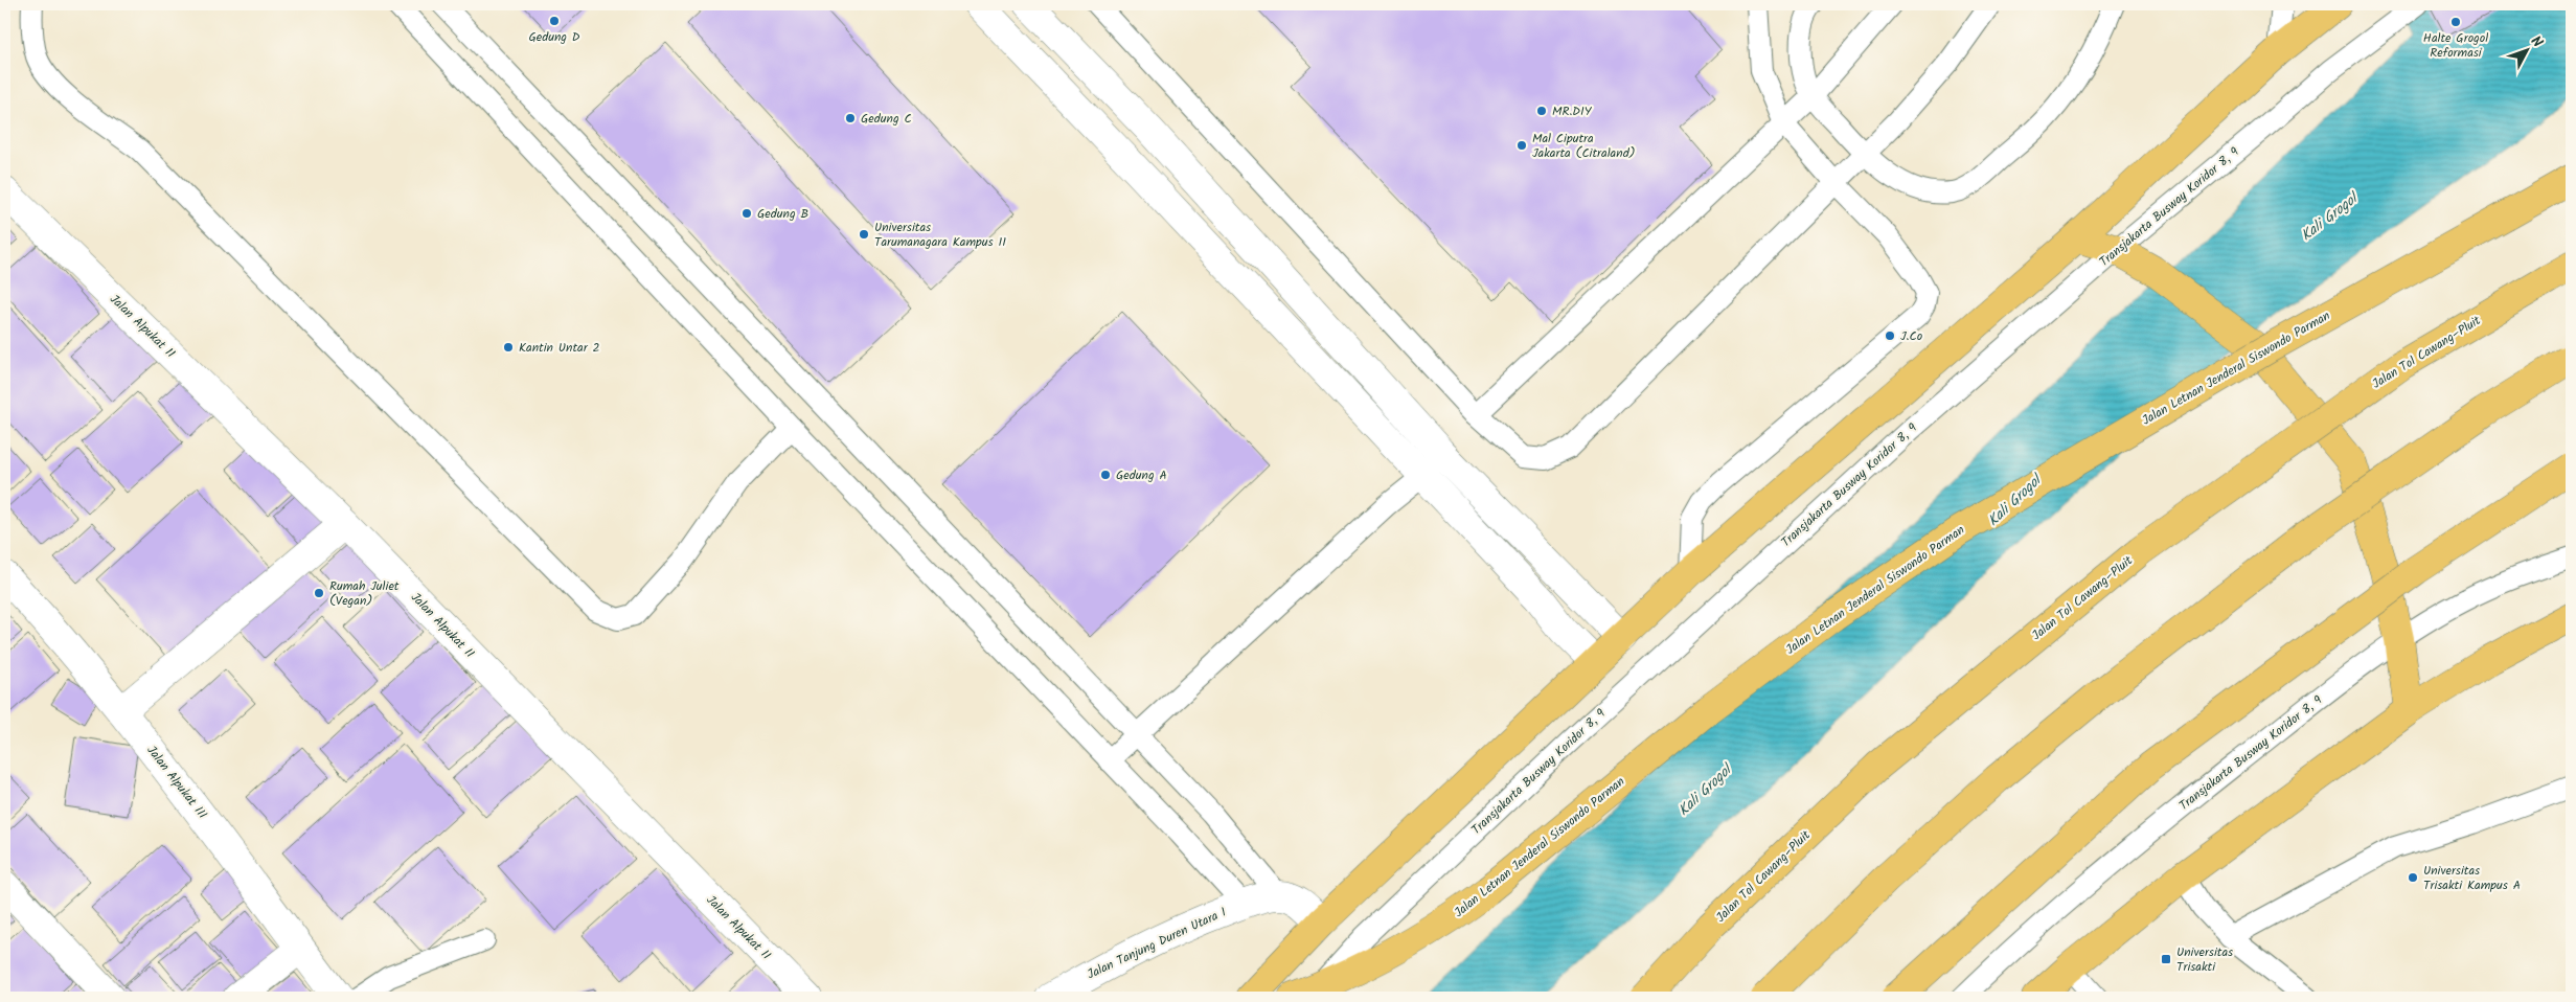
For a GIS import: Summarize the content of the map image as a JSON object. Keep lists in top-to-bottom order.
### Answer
{
  "streets": {
    "highway": ["Jalan Tol Cawang–Pluit", "Jalan Letnan Jenderal Siswondo Parman"],
    "street": ["Jalan Alpukat II", "Jalan Alpukat III", "Jalan Tanjung Duren Utara I"],
    "lane": ["Transjakarta Busway Koridor 8, 9"]
  },
  "crossings": [
    ["Transjakarta Busway Koridor 8, 9", "Jalan Letnan Jenderal Siswondo Parman"]
  ],
  "water": ["Kali Grogol"],
  "places": {
    "other": [
      "Gedung D",
      "Halte Grogol Reformasi",
      "MR.DIY",
      "Gedung C",
      "Mal Ciputra Jakarta (Citraland)",
      "Gedung B",
      "Universitas Tarumanagara Kampus II",
      "J.Co",
      "Kantin Untar 2",
      "Gedung A",
      "Rumah Juliet (Vegan)",
      "Universitas Trisakti Kampus A"
    ],
    "transit": ["Universitas Trisakti"]
  },
  "north": "top right"
}
